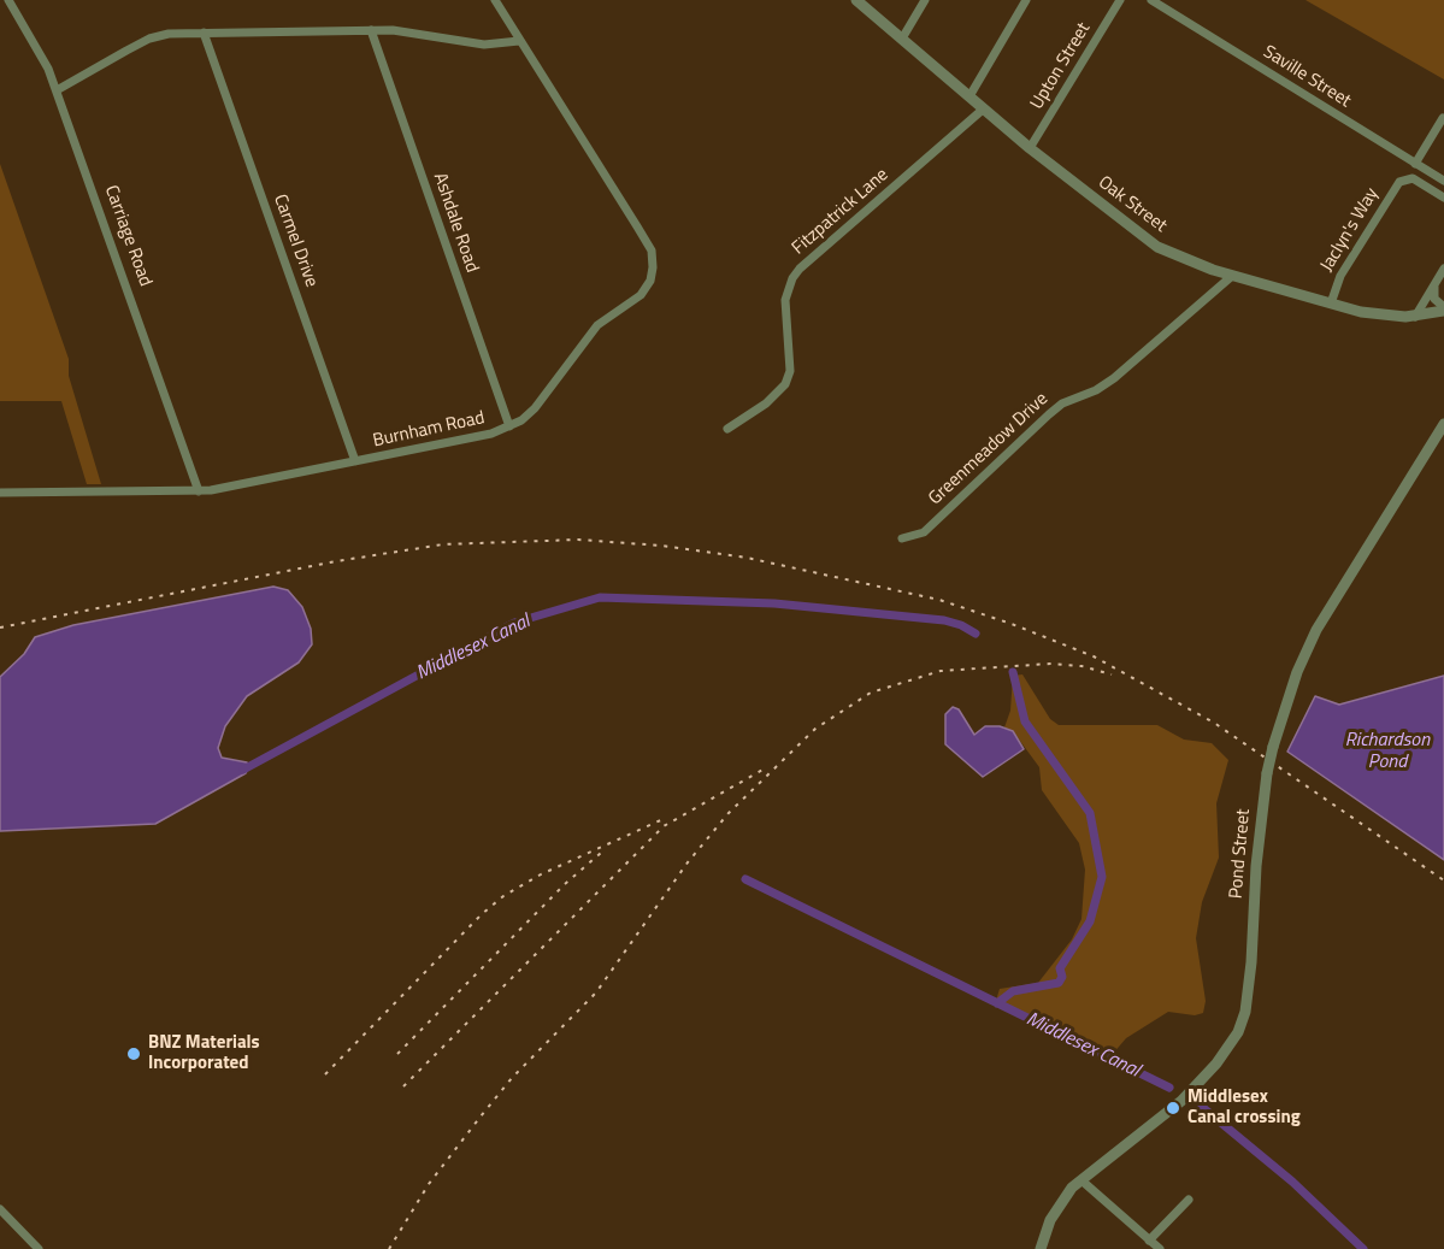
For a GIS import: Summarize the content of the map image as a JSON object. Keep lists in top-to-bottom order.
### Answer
{
  "streets": {
    "street": [
      "Upton Street",
      "Saville Street",
      "Oak Street",
      "Fitzpatrick Lane",
      "Ashdale Road",
      "Jaclyn's Way",
      "Carriage Road",
      "Carmel Drive",
      "Burnham Road",
      "Greenmeadow Drive",
      "Pond Street"
    ]
  },
  "crossings": [
    ["Upton Street", "Oak Street"],
    ["Oak Street", "Fitzpatrick Lane"],
    ["Oak Street", "Jaclyn's Way"],
    ["Oak Street", "Greenmeadow Drive"],
    ["Ashdale Road", "Burnham Road"],
    ["Carriage Road", "Burnham Road"],
    ["Carmel Drive", "Burnham Road"]
  ],
  "water": ["Middlesex Canal", "Richardson Pond"],
  "places": ["BNZ Materials Incorporated", "Middlesex Canal crossing"]
}
